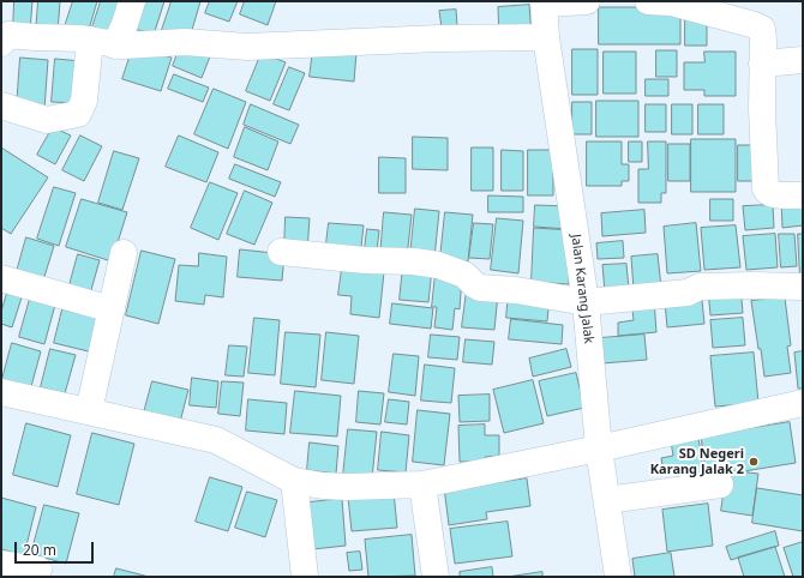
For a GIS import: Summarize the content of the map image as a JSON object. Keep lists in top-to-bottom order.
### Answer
{
  "streets": {
    "street": ["Jalan Karang Jalak"]
  },
  "places": ["SD Negeri Karang Jalak 2"],
  "scale_bar": "20 m"
}
